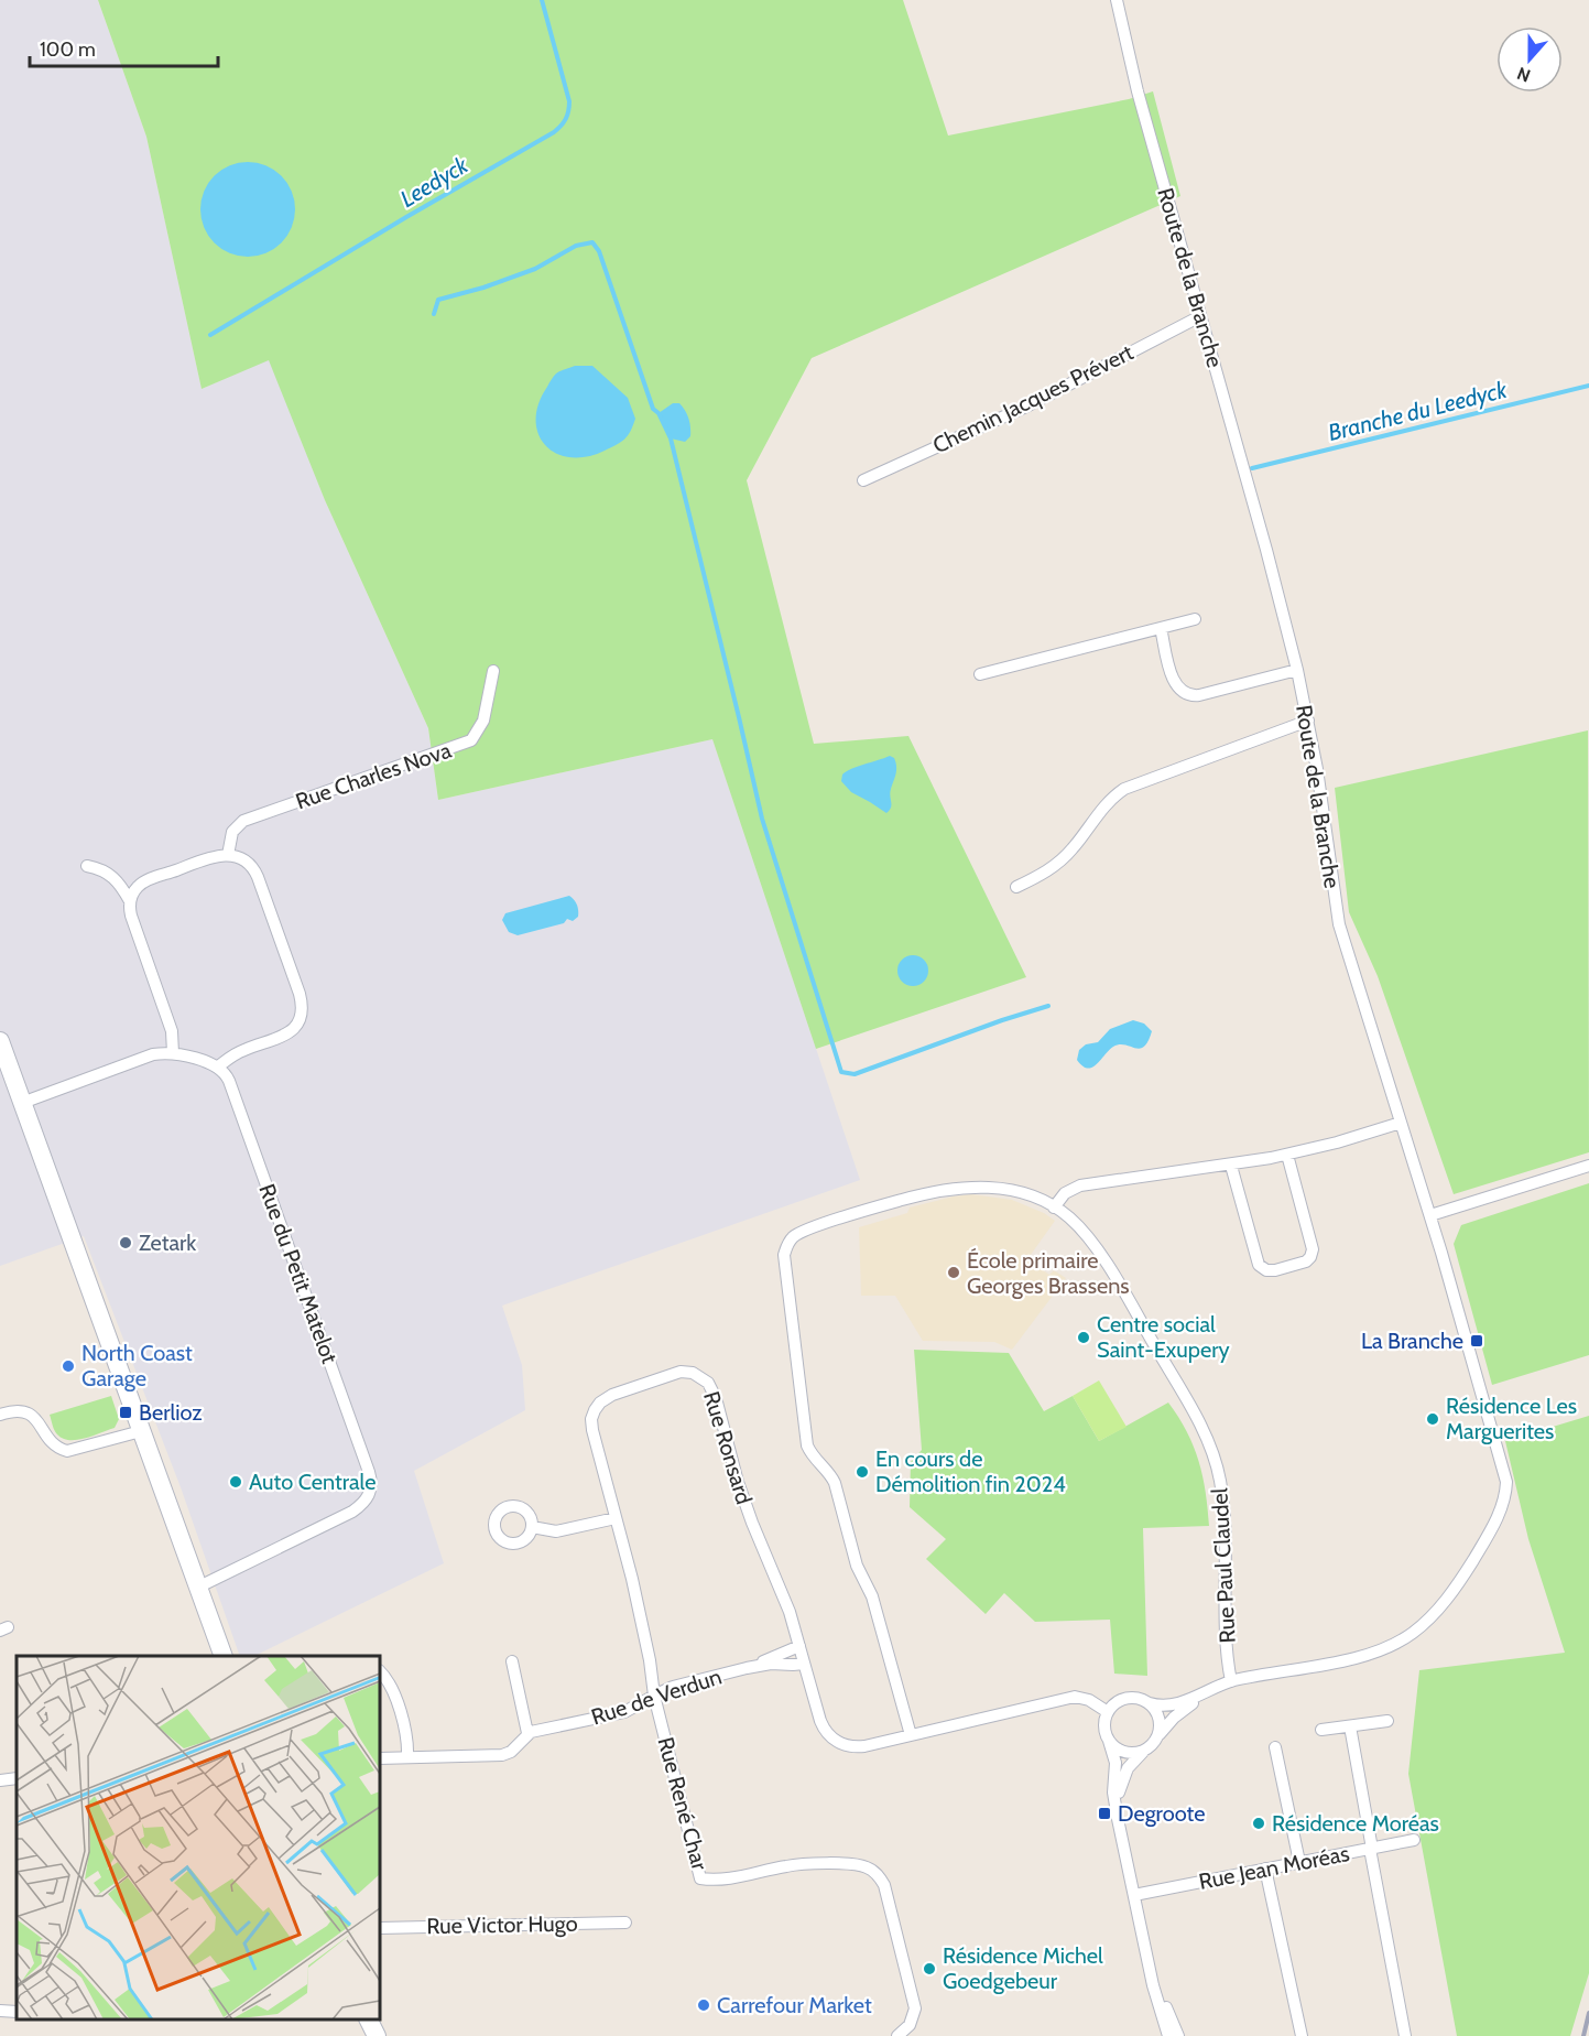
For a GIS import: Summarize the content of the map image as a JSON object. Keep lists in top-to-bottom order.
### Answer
{
  "streets": {
    "street": [
      "Route de la Branche",
      "Chemin Jacques Prévert",
      "Rue Charles Nova",
      "Rue du Petit Matelot",
      "Rue Ronsard",
      "Rue Paul Claudel",
      "Rue de Verdun",
      "Rue René Char",
      "Rue Jean Moréas",
      "Rue Victor Hugo"
    ]
  },
  "crossings": [
    ["Route de la Branche", "Chemin Jacques Prévert"],
    ["Route de la Branche", "Rue Paul Claudel"],
    ["Rue Ronsard", "Rue de Verdun"],
    ["Rue Ronsard", "Rue René Char"],
    ["Rue de Verdun", "Rue René Char"]
  ],
  "water": ["Leedyck", "Branche du Leedyck"],
  "places": {
    "other": [
      "Zetark",
      "École primaire Georges Brassens",
      "Centre social Saint-Exupery",
      "North Coast Garage",
      "Résidence Les Marguerites",
      "En cours de Démolition fin 2024",
      "Auto Centrale",
      "Résidence Moréas",
      "Résidence Michel Goedgebeur",
      "Carrefour Market"
    ],
    "transit": ["La Branche", "Berlioz", "Degroote"]
  },
  "scale_bar": "100 m",
  "north": "bottom"
}
